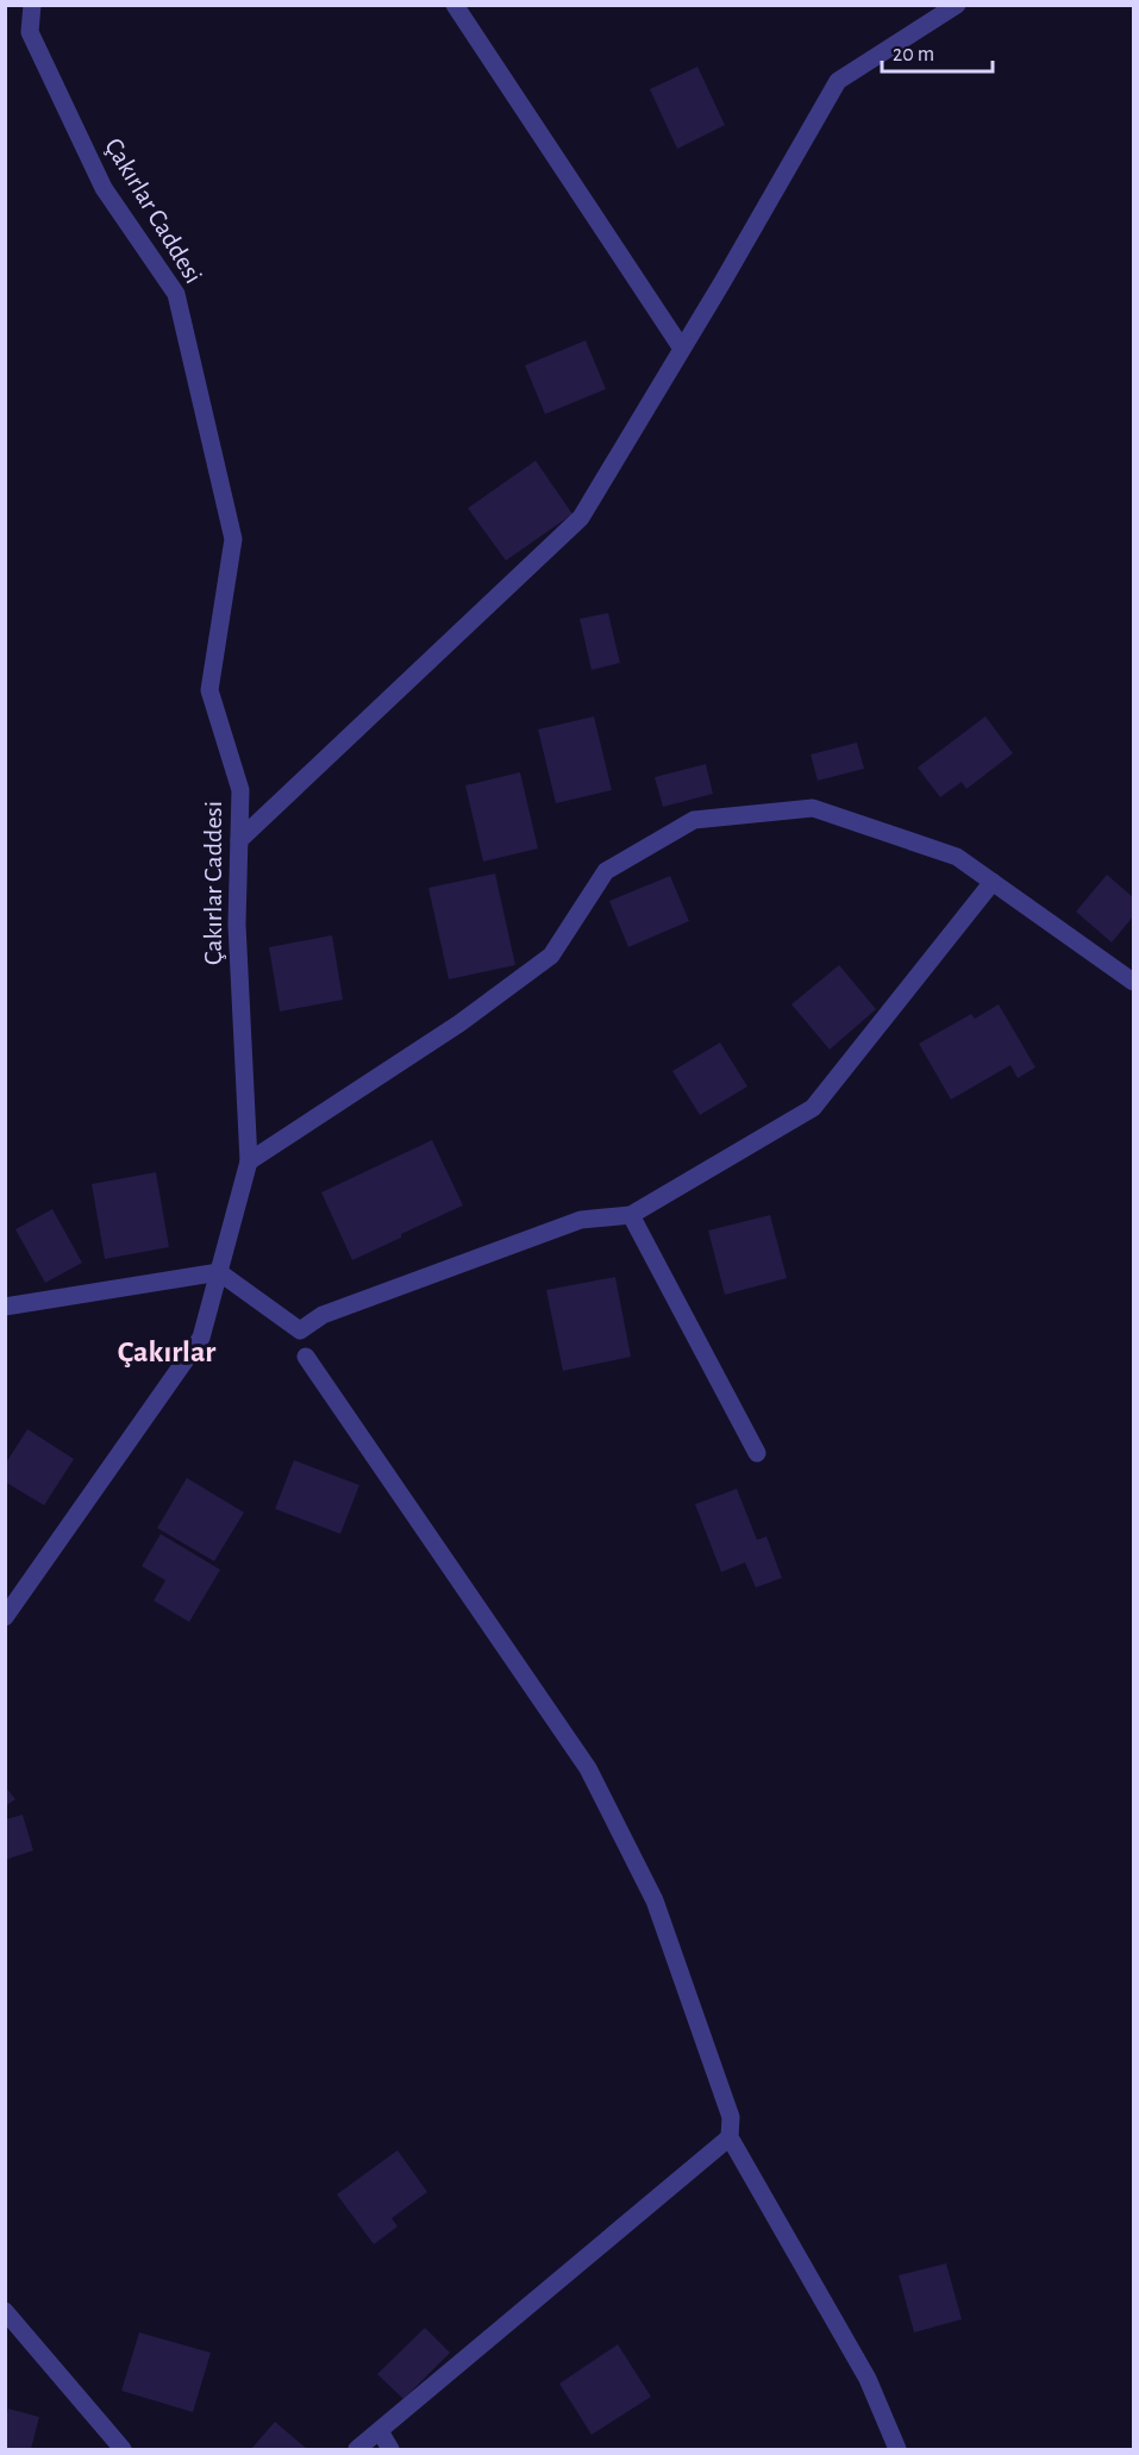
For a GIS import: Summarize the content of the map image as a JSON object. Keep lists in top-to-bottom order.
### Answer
{
  "streets": {
    "street": ["Çakırlar Caddesi"]
  },
  "districts": ["Çakırlar"],
  "scale_bar": "20 m"
}
